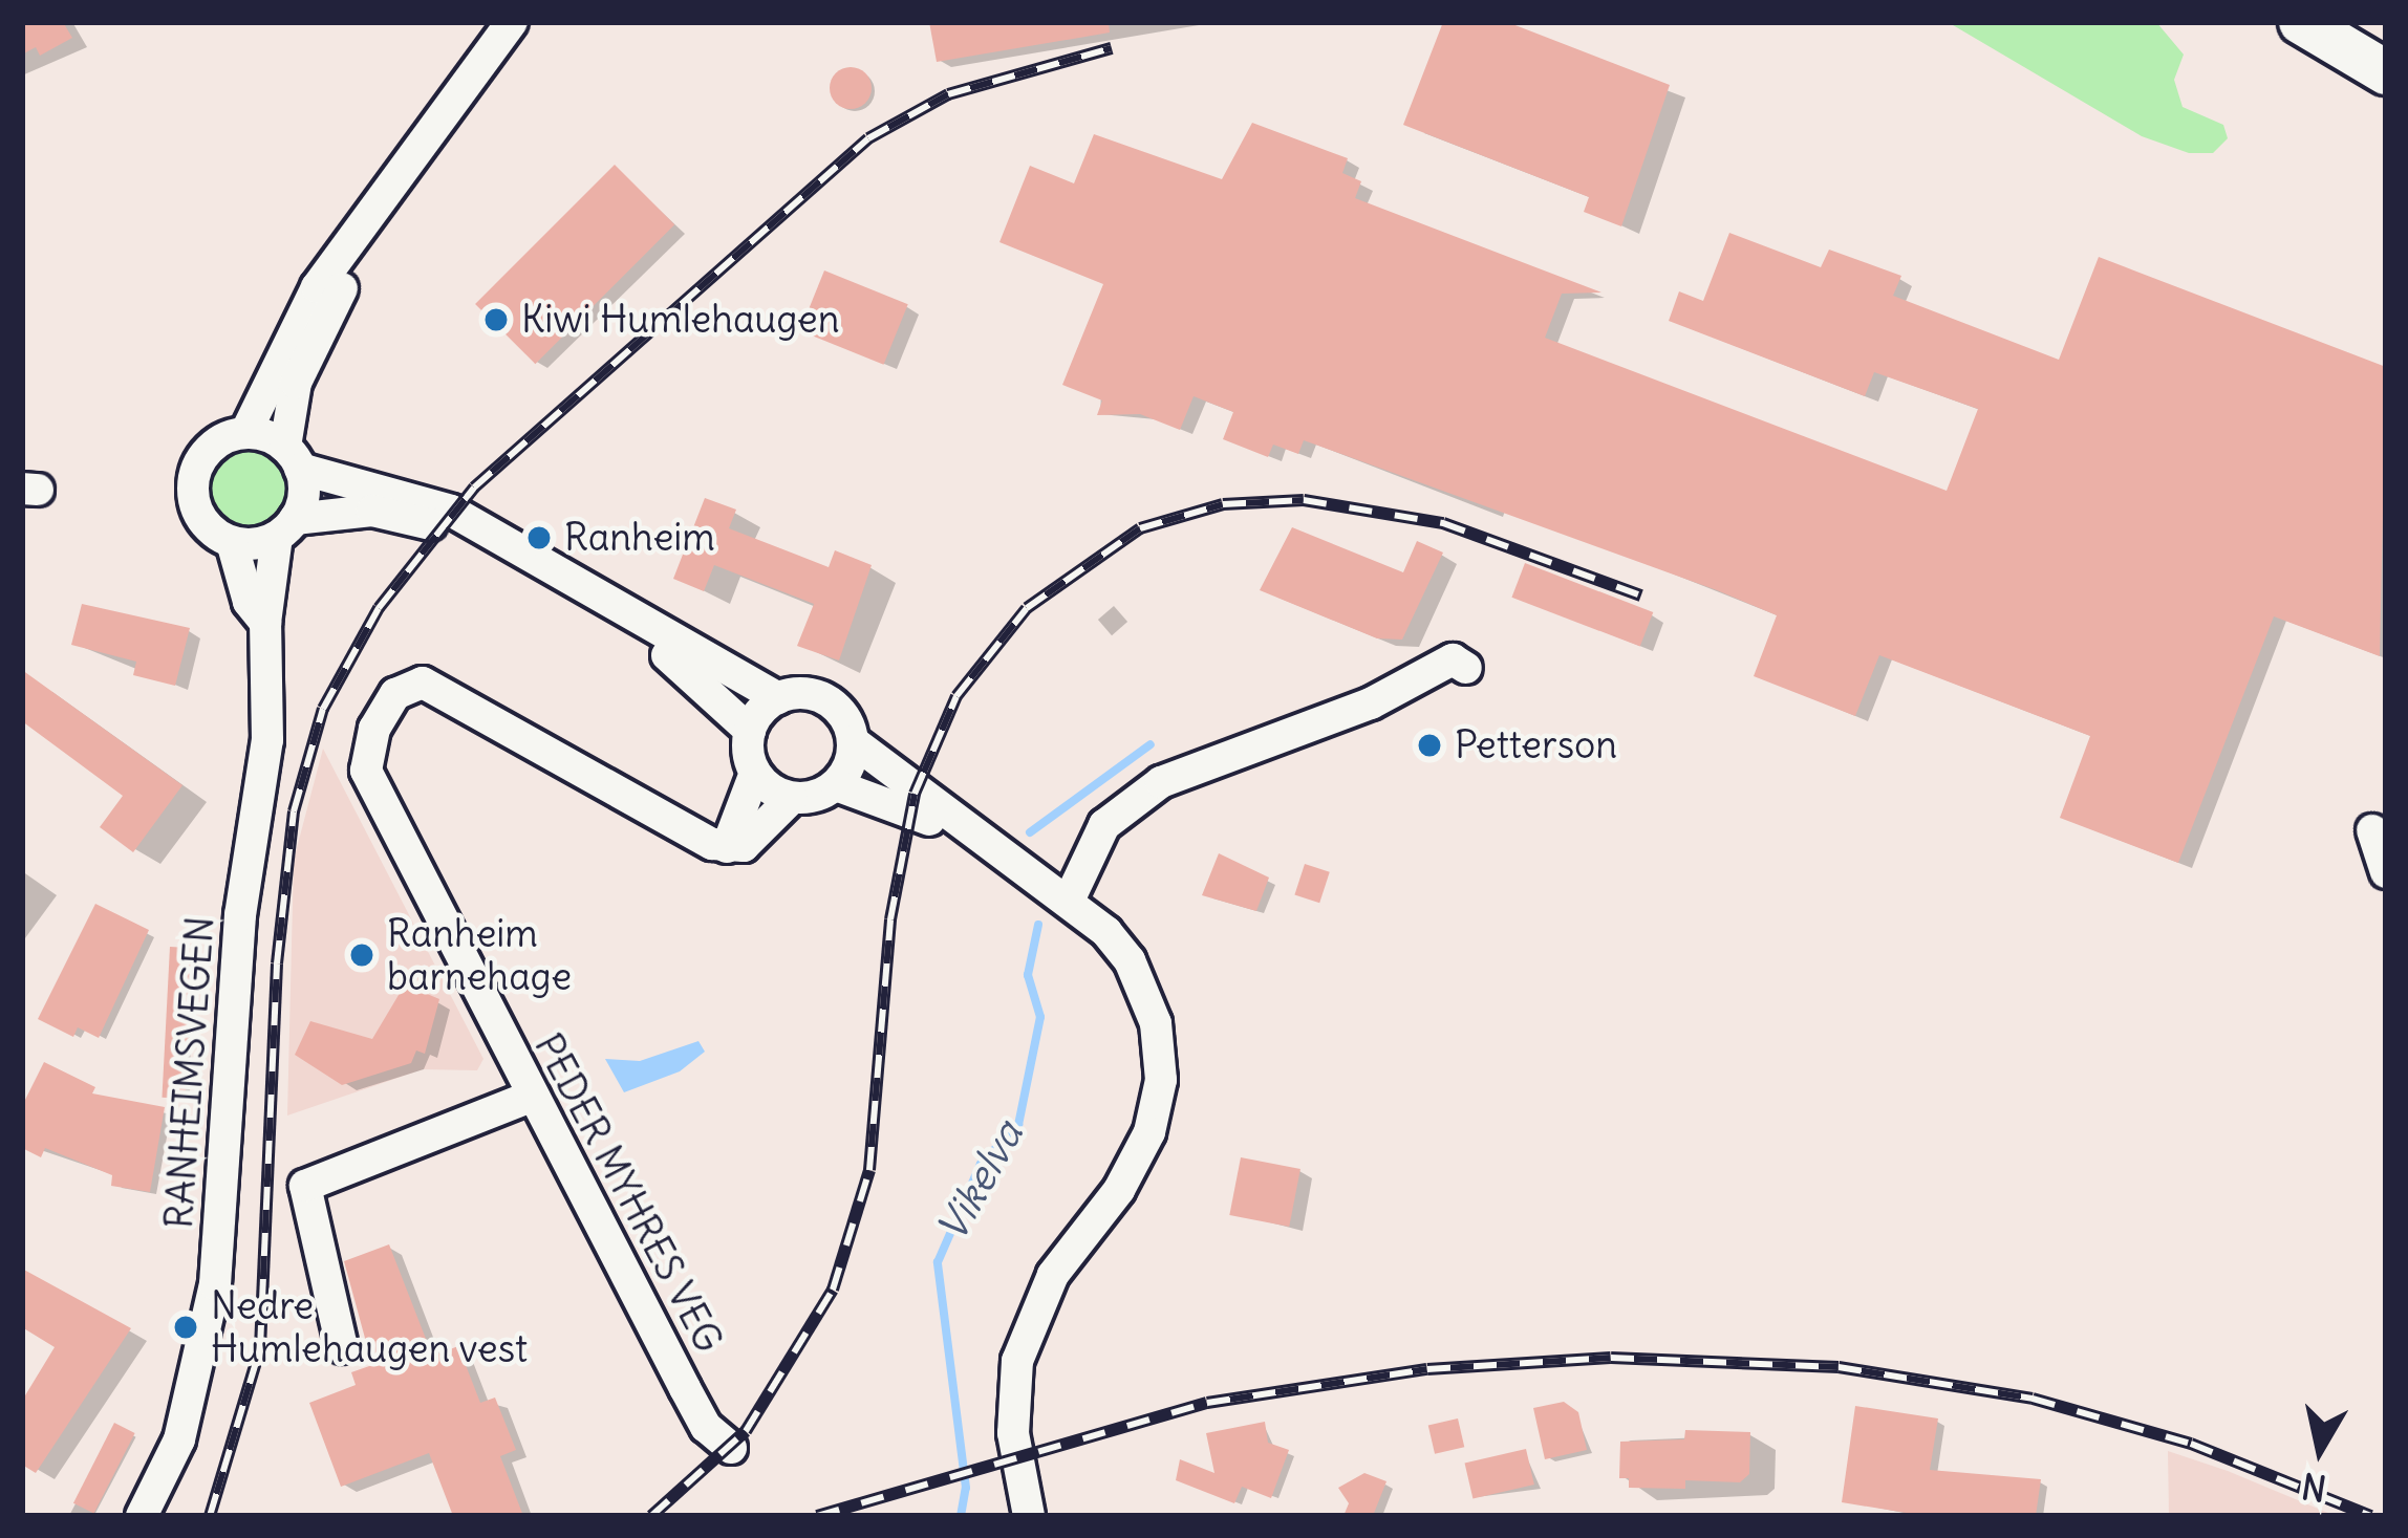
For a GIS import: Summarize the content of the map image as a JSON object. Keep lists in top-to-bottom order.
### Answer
{
  "streets": {
    "street": ["RANHEIMSVEGEN", "PEDER MYHRES VEG"]
  },
  "water": ["Vikelva"],
  "places": [
    "Kiwi Humlehaugen",
    "Ranheim",
    "Petterson",
    "Ranheim barnehage",
    "Nedre Humlehaugen vest"
  ],
  "north": "bottom"
}
